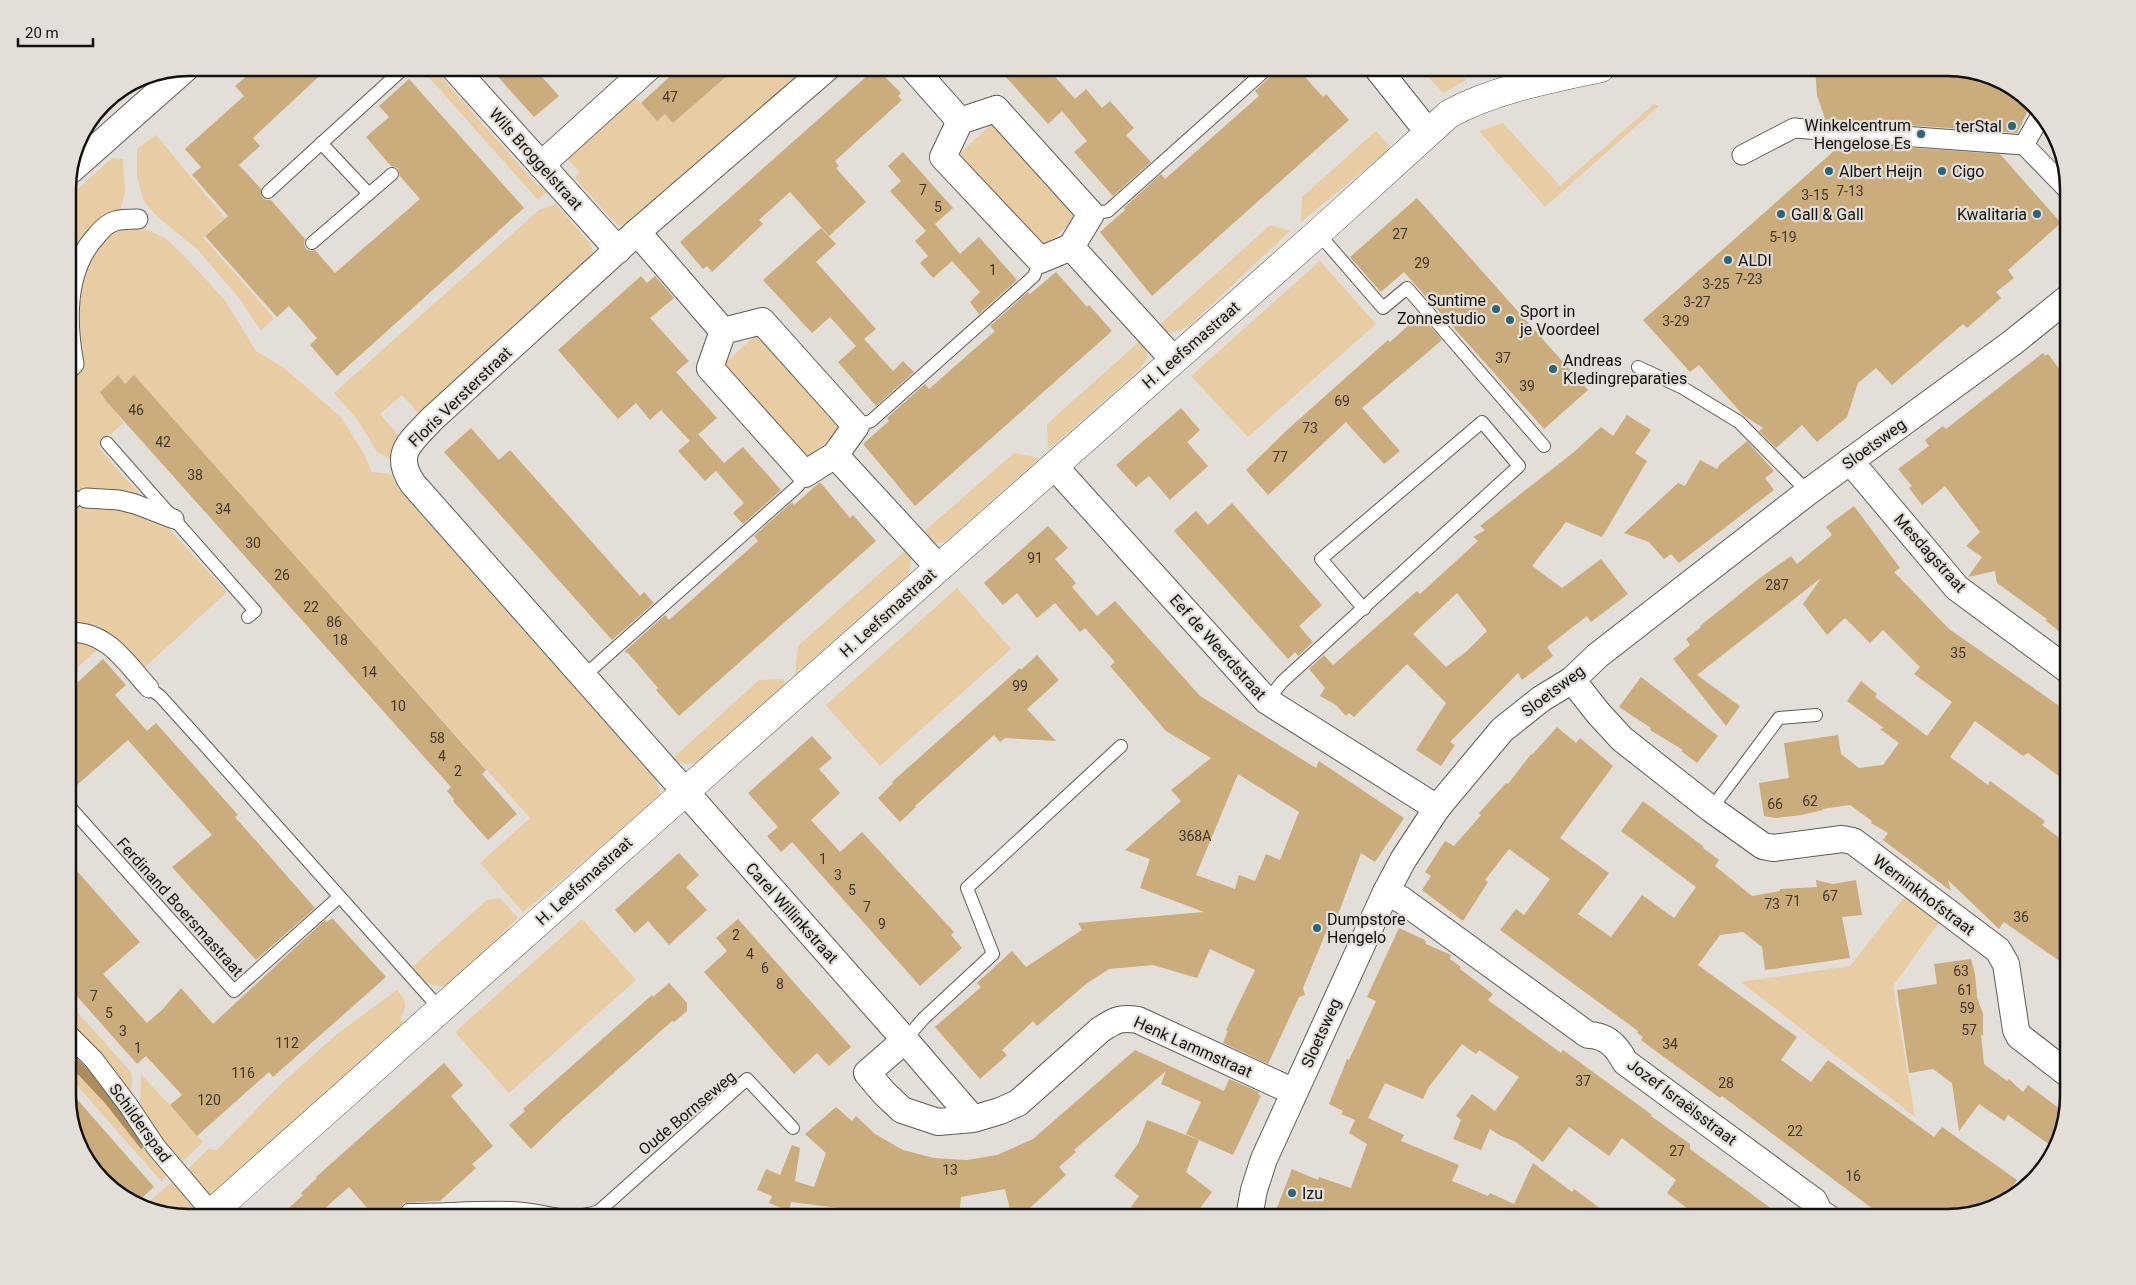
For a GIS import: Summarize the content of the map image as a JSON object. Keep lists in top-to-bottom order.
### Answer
{
  "streets": {
    "street": [
      "Wils Broggelstraat",
      "H. Leefsmastraat",
      "Floris Versterstraat",
      "Sloetsweg",
      "Mesdagstraat",
      "Eef de Weerdstraat",
      "Werninkhofstraat",
      "Carel Willinkstraat",
      "Henk Lammstraat",
      "Jozef Israëlsstraat",
      "Schilderspad"
    ],
    "lane": ["Ferdinand Boersmastraat", "Oude Bornseweg"]
  },
  "crossings": [
    ["Wils Broggelstraat", "Floris Versterstraat"],
    ["H. Leefsmastraat", "Floris Versterstraat"],
    ["H. Leefsmastraat", "Eef de Weerdstraat"],
    ["H. Leefsmastraat", "Carel Willinkstraat"],
    ["Floris Versterstraat", "Carel Willinkstraat"],
    ["Sloetsweg", "Mesdagstraat"],
    ["Sloetsweg", "Eef de Weerdstraat"],
    ["Sloetsweg", "Werninkhofstraat"],
    ["Sloetsweg", "Henk Lammstraat"],
    ["Sloetsweg", "Jozef Israëlsstraat"],
    ["Carel Willinkstraat", "Henk Lammstraat"]
  ],
  "places": [
    "terStal",
    "Winkelcentrum Hengelose Es",
    "Albert Heijn",
    "Cigo",
    "Gall & Gall",
    "Kwalitaria",
    "ALDI",
    "Suntime Zonnestudio",
    "Sport in je Voordeel",
    "Andreas Kledingreparaties",
    "Dumpstore Hengelo",
    "Izu"
  ],
  "house_numbers": [
    "47",
    "7",
    "7-13",
    "3-15",
    "5",
    "27",
    "5-19",
    "29",
    "1",
    "7-23",
    "3-25",
    "3-27",
    "3-29",
    "37",
    "39",
    "69",
    "46",
    "73",
    "42",
    "77",
    "38",
    "34",
    "30",
    "91",
    "26",
    "287",
    "22",
    "86",
    "18",
    "35",
    "14",
    "99",
    "10",
    "58",
    "4",
    "2",
    "62",
    "66",
    "368A",
    "1",
    "3",
    "5",
    "67",
    "71",
    "73",
    "7",
    "36",
    "9",
    "2",
    "4",
    "6",
    "63",
    "8",
    "61",
    "7",
    "59",
    "5",
    "57",
    "3",
    "112",
    "34",
    "1",
    "116",
    "37",
    "28",
    "120",
    "22",
    "27",
    "13",
    "16"
  ],
  "scale_bar": "20 m"
}
